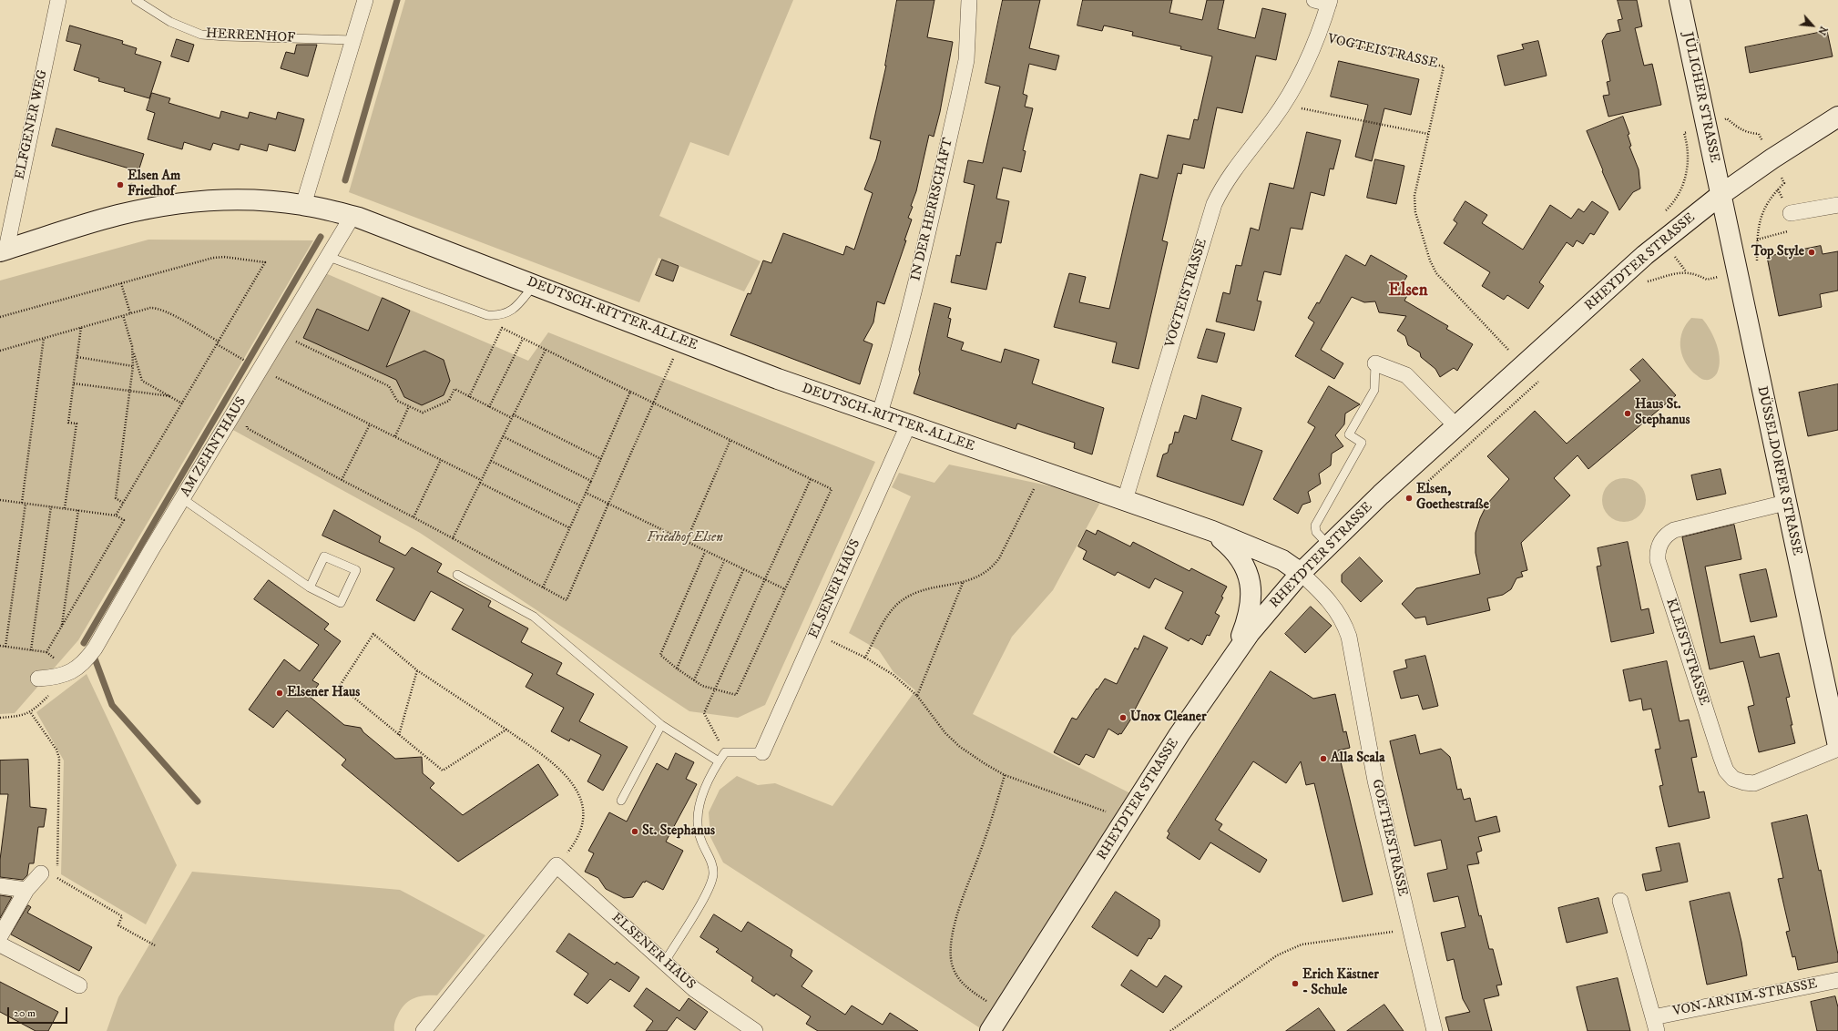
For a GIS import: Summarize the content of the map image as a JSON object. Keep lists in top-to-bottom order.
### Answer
{
  "streets": {
    "street": [
      "VOGTEISTRASSE",
      "JÜLICHER STRASSE",
      "ELFGENER WEG",
      "IN DER HERRSCHAFT",
      "RHEYDTER STRASSE",
      "DEUTSCH-RITTER-ALLEE",
      "AM ZEHNTHAUS",
      "DÜSSELDORFER STRASSE",
      "ELSENER HAUS",
      "KLEISTSTRASSE",
      "GOETHESTRASSE",
      "VON-ARNIM-STRASSE"
    ],
    "lane": ["HERRENHOF"]
  },
  "crossings": [
    ["VOGTEISTRASSE", "RHEYDTER STRASSE"],
    ["VOGTEISTRASSE", "DEUTSCH-RITTER-ALLEE"],
    ["JÜLICHER STRASSE", "RHEYDTER STRASSE"],
    ["JÜLICHER STRASSE", "DÜSSELDORFER STRASSE"],
    ["ELFGENER WEG", "DEUTSCH-RITTER-ALLEE"],
    ["IN DER HERRSCHAFT", "DEUTSCH-RITTER-ALLEE"],
    ["RHEYDTER STRASSE", "DEUTSCH-RITTER-ALLEE"],
    ["RHEYDTER STRASSE", "DÜSSELDORFER STRASSE"],
    ["RHEYDTER STRASSE", "GOETHESTRASSE"],
    ["DEUTSCH-RITTER-ALLEE", "AM ZEHNTHAUS"],
    ["DEUTSCH-RITTER-ALLEE", "ELSENER HAUS"],
    ["DEUTSCH-RITTER-ALLEE", "GOETHESTRASSE"],
    ["DÜSSELDORFER STRASSE", "KLEISTSTRASSE"]
  ],
  "districts": ["Elsen"],
  "parks": ["Friedhof Elsen"],
  "places": [
    "Elsen Am Friedhof",
    "Top Style",
    "Haus St. Stephanus",
    "Elsen, Goethestraße",
    "Elsener Haus",
    "Unox Cleaner",
    "Alla Scala",
    "St. Stephanus",
    "Erich Kästner - Schule"
  ],
  "scale_bar": "20 m",
  "north": "bottom right"
}
